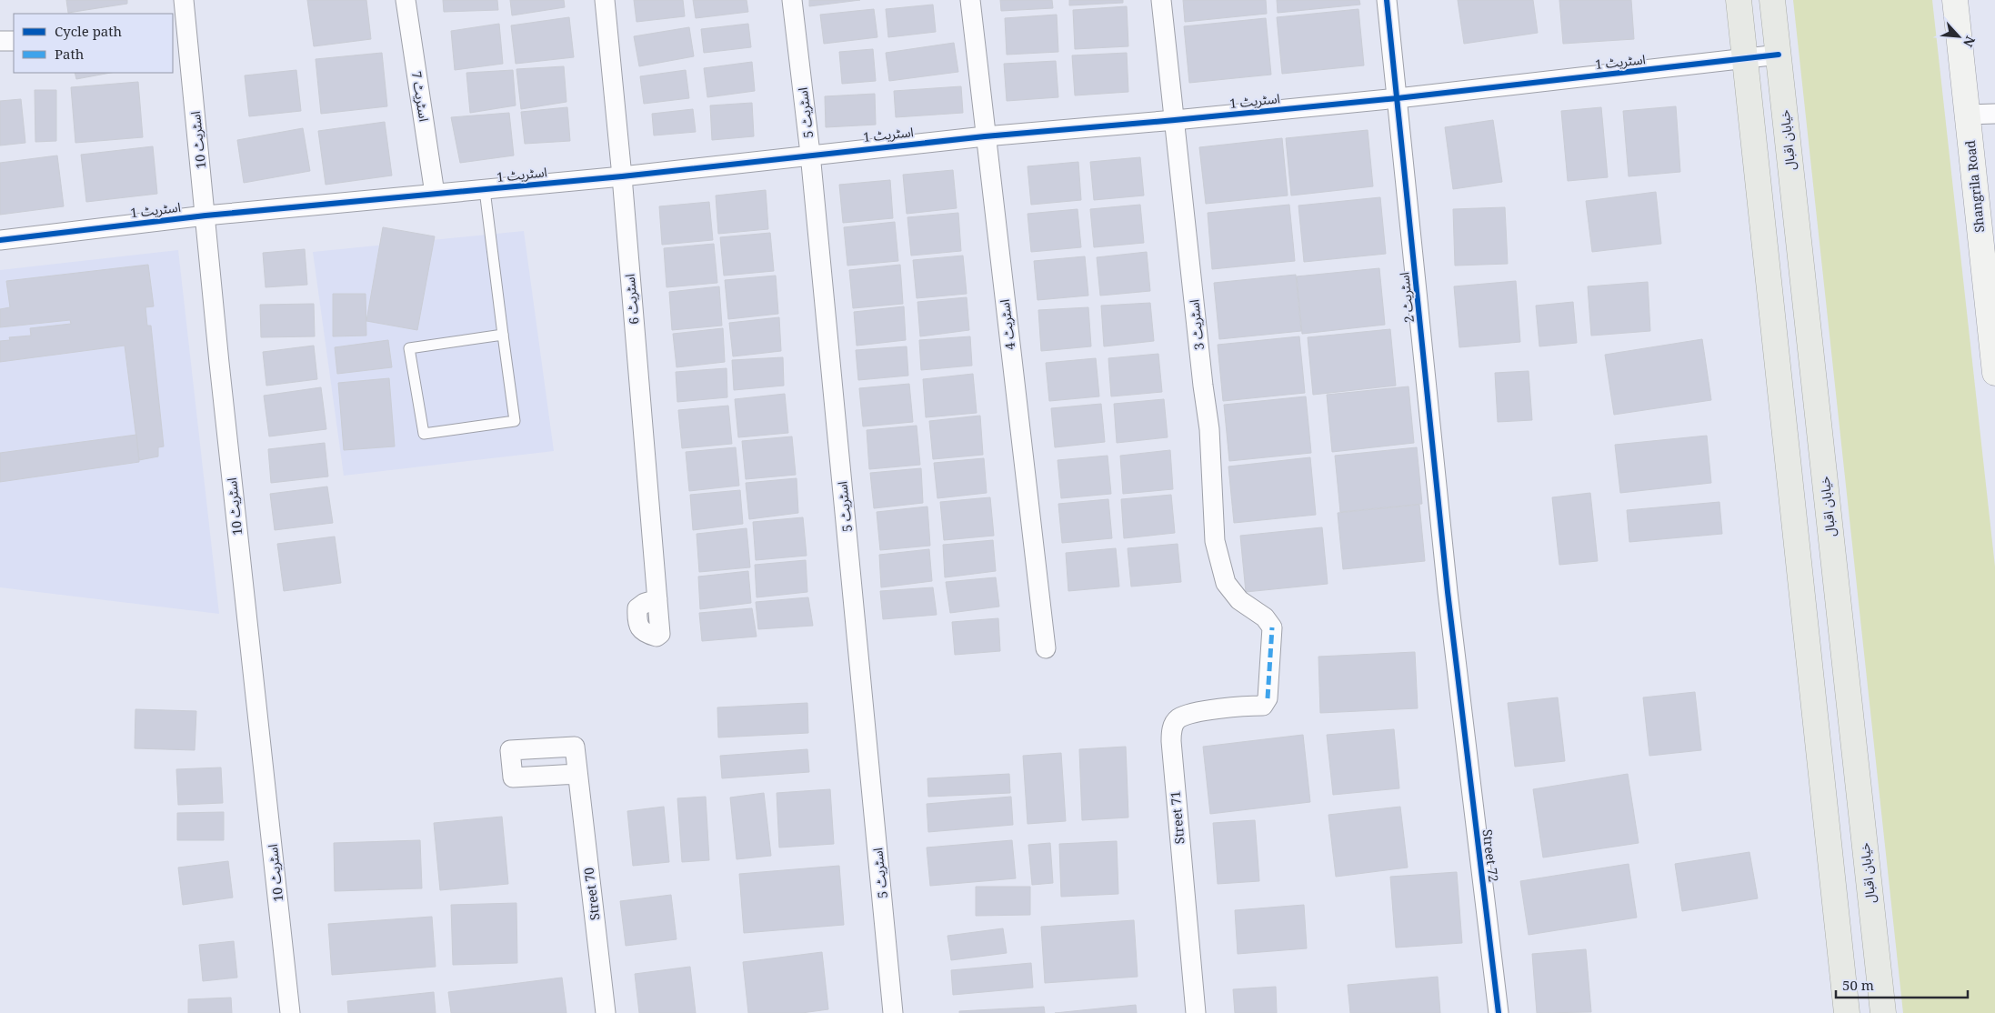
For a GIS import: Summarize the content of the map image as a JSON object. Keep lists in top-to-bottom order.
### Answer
{
  "streets": {
    "main road": ["خیابان اقبال"],
    "street": [
      "اسٹریٹ 1",
      "اسٹریٹ 7",
      "اسٹریٹ 5",
      "اسٹریٹ 10",
      "Shangrila Road",
      "اسٹریٹ 2",
      "اسٹریٹ 6",
      "اسٹریٹ 4",
      "اسٹریٹ 3",
      "Street 71",
      "Street 72",
      "Street 70"
    ]
  },
  "crossings": [
    ["اسٹریٹ 1", "اسٹریٹ 7"],
    ["اسٹریٹ 1", "اسٹریٹ 5"],
    ["اسٹریٹ 1", "اسٹریٹ 10"],
    ["اسٹریٹ 1", "خیابان اقبال"],
    ["اسٹریٹ 1", "اسٹریٹ 2"],
    ["اسٹریٹ 1", "اسٹریٹ 6"],
    ["اسٹریٹ 1", "اسٹریٹ 4"],
    ["اسٹریٹ 1", "اسٹریٹ 3"],
    ["اسٹریٹ 2", "Street 72"],
    ["اسٹریٹ 3", "Street 71"]
  ],
  "legend": ["Cycle path", "Path"],
  "scale_bar": "50 m",
  "north": "bottom right"
}
